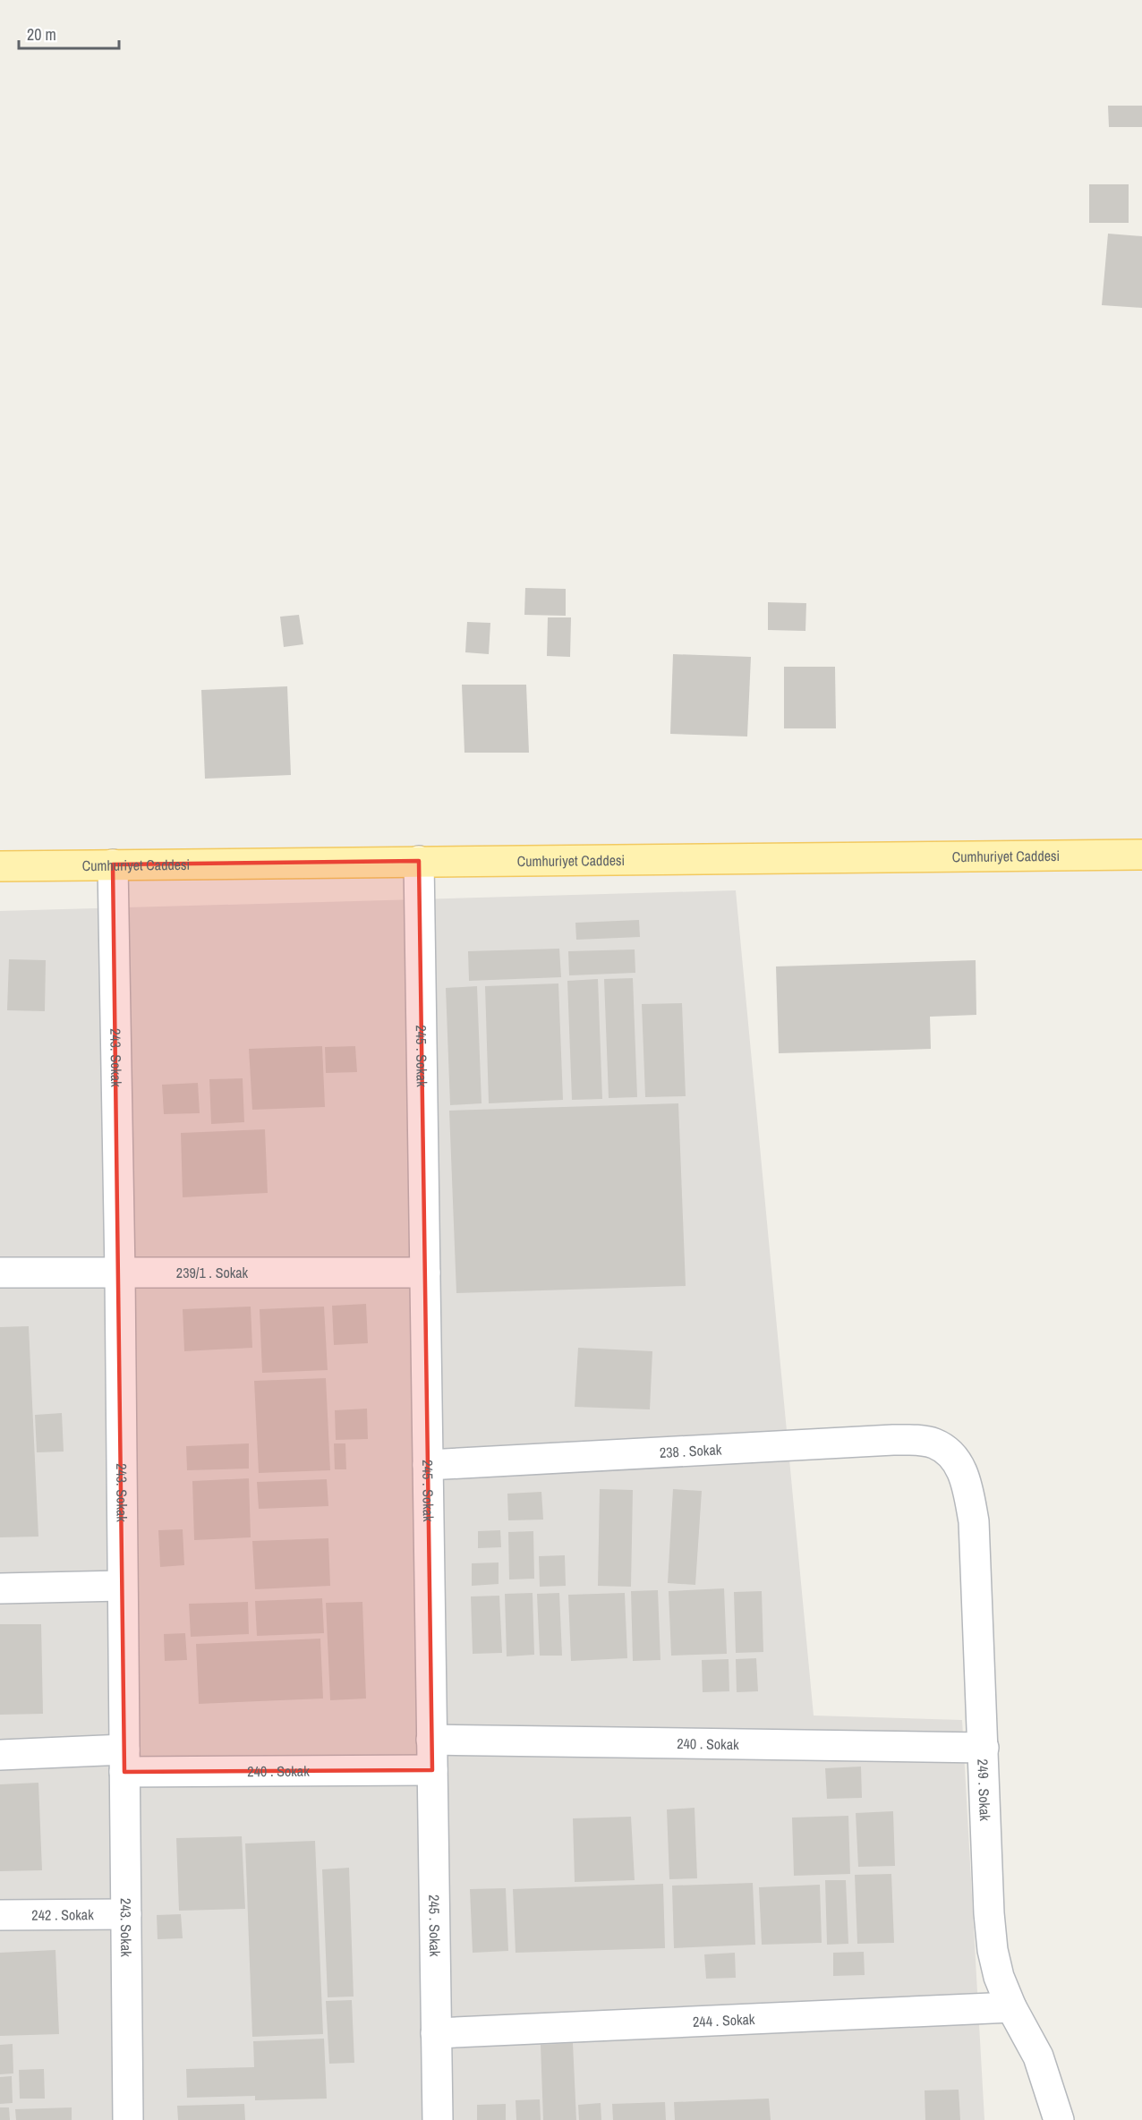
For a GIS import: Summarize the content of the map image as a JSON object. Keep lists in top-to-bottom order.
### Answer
{
  "streets": {
    "main road": ["Cumhuriyet Caddesi"],
    "street": [
      "245 . Sokak",
      "243. Sokak",
      "239/1 . Sokak",
      "238 . Sokak",
      "240 . Sokak",
      "249 . Sokak",
      "242 . Sokak",
      "244 . Sokak"
    ]
  },
  "crossings": [
    ["Cumhuriyet Caddesi", "245 . Sokak"],
    ["Cumhuriyet Caddesi", "243. Sokak"],
    ["245 . Sokak", "239/1 . Sokak"],
    ["245 . Sokak", "238 . Sokak"],
    ["245 . Sokak", "240 . Sokak"],
    ["245 . Sokak", "244 . Sokak"],
    ["243. Sokak", "239/1 . Sokak"],
    ["243. Sokak", "240 . Sokak"],
    ["243. Sokak", "242 . Sokak"],
    ["238 . Sokak", "249 . Sokak"],
    ["240 . Sokak", "249 . Sokak"],
    ["249 . Sokak", "244 . Sokak"]
  ],
  "scale_bar": "20 m"
}
